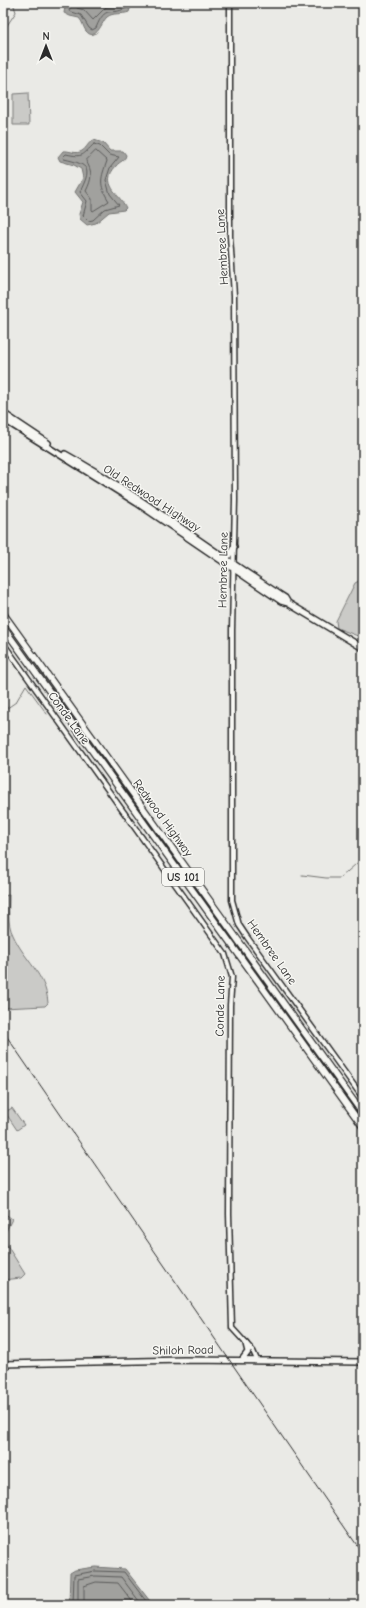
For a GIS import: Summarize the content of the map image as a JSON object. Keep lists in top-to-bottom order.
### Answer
{
  "streets": {
    "highway": ["Redwood Highway", "US 101"],
    "main road": ["Old Redwood Highway", "Shiloh Road"],
    "street": ["Hembree Lane", "Conde Lane"]
  },
  "crossings": [
    ["Hembree Lane", "Old Redwood Highway"],
    ["Conde Lane", "Shiloh Road"]
  ],
  "north": "top"
}
